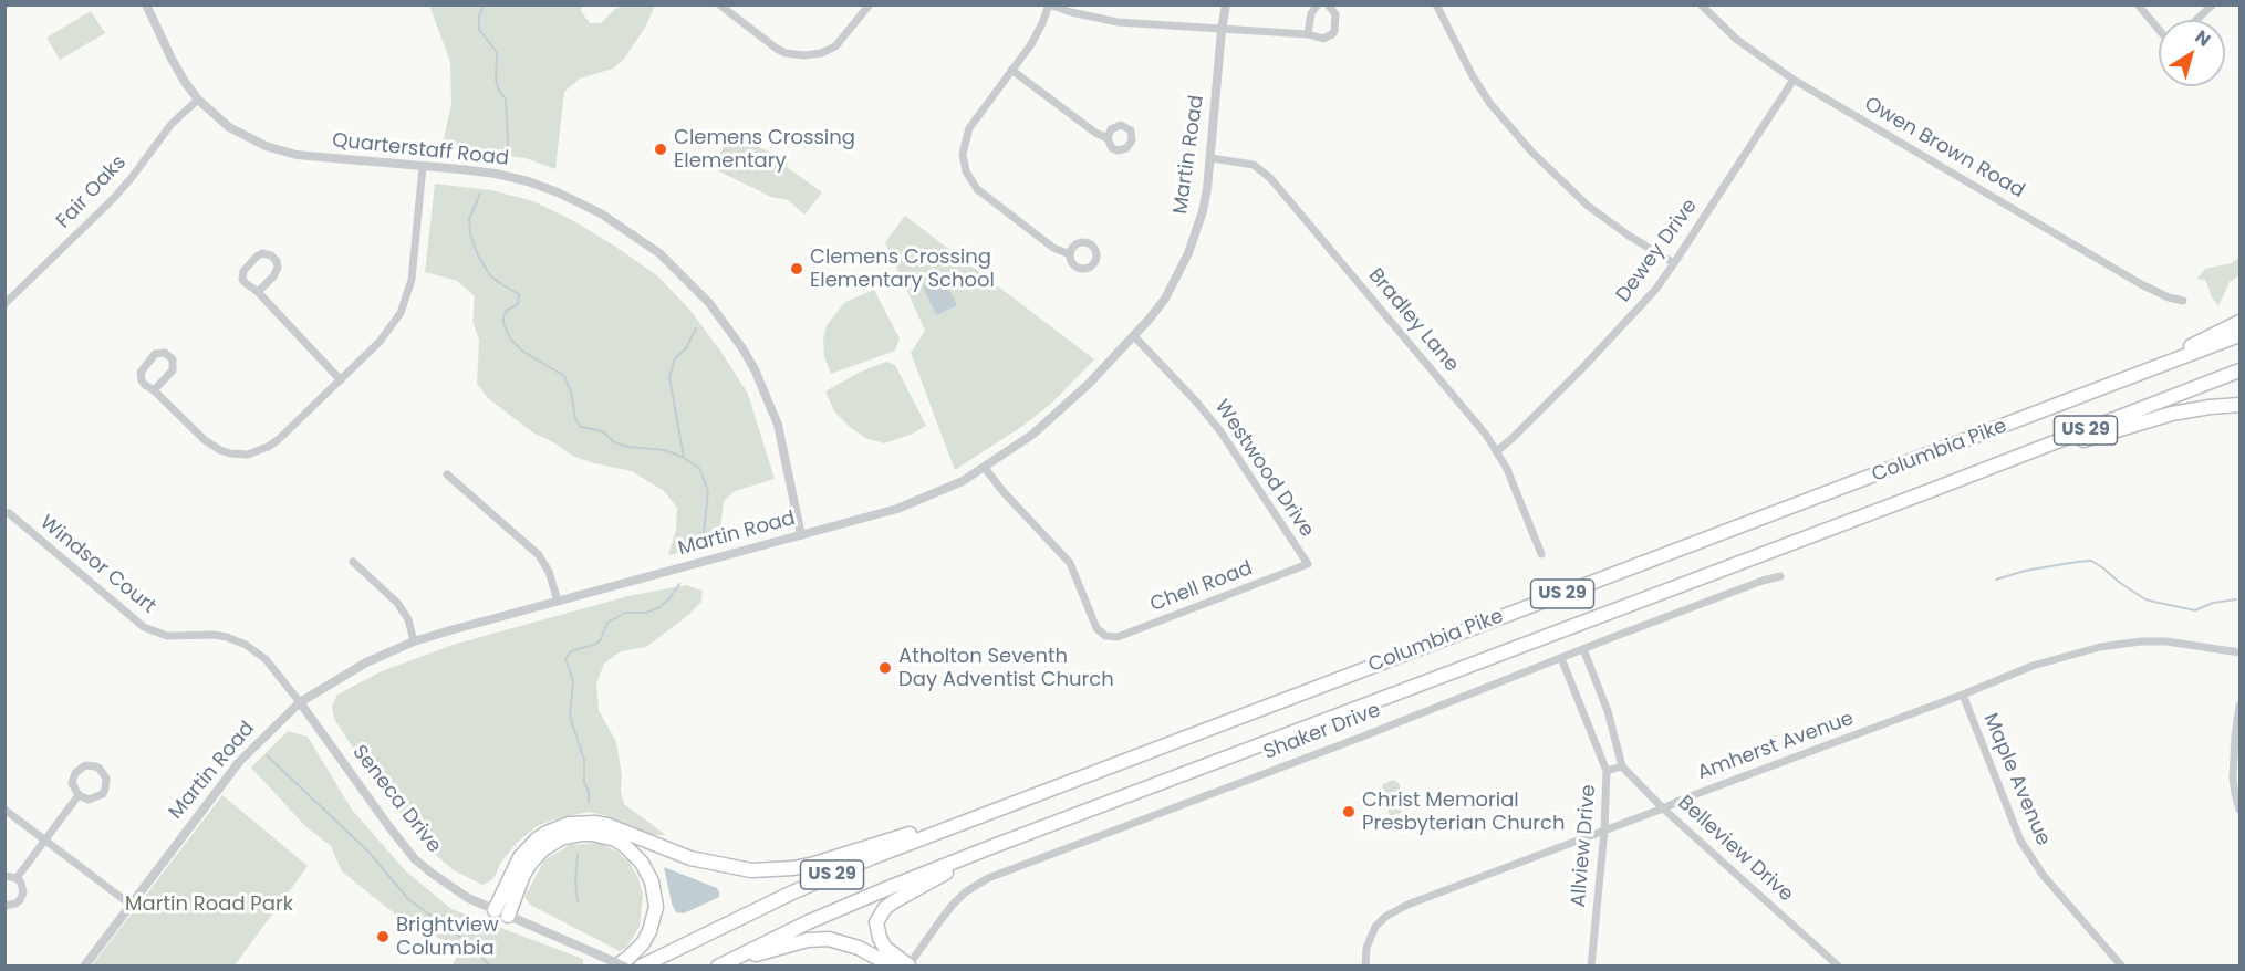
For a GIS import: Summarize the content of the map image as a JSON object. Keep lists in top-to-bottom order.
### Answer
{
  "streets": {
    "highway": ["US 29", "Columbia Pike"],
    "street": [
      "Owen Brown Road",
      "Quarterstaff Road",
      "Martin Road",
      "Fair Oaks",
      "Dewey Drive",
      "Bradley Lane",
      "Westwood Drive",
      "Windsor Court",
      "Chell Road",
      "Shaker Drive",
      "Amherst Avenue",
      "Maple Avenue",
      "Seneca Drive",
      "Allview Drive",
      "Belleview Drive"
    ]
  },
  "crossings": [
    ["Owen Brown Road", "Dewey Drive"],
    ["Quarterstaff Road", "Martin Road"],
    ["Quarterstaff Road", "Fair Oaks"],
    ["Martin Road", "Bradley Lane"],
    ["Martin Road", "Westwood Drive"],
    ["Martin Road", "Windsor Court"],
    ["Martin Road", "Chell Road"],
    ["Martin Road", "Seneca Drive"],
    ["Dewey Drive", "Bradley Lane"],
    ["Westwood Drive", "Chell Road"],
    ["Windsor Court", "Seneca Drive"],
    ["Shaker Drive", "Allview Drive"],
    ["Amherst Avenue", "Maple Avenue"],
    ["Amherst Avenue", "Allview Drive"],
    ["Amherst Avenue", "Belleview Drive"],
    ["Allview Drive", "Belleview Drive"]
  ],
  "parks": ["Martin Road Park"],
  "places": [
    "Clemens Crossing Elementary",
    "Clemens Crossing Elementary School",
    "Atholton Seventh Day Adventist Church",
    "Christ Memorial Presbyterian Church",
    "Brightview Columbia"
  ],
  "north": "top right"
}
